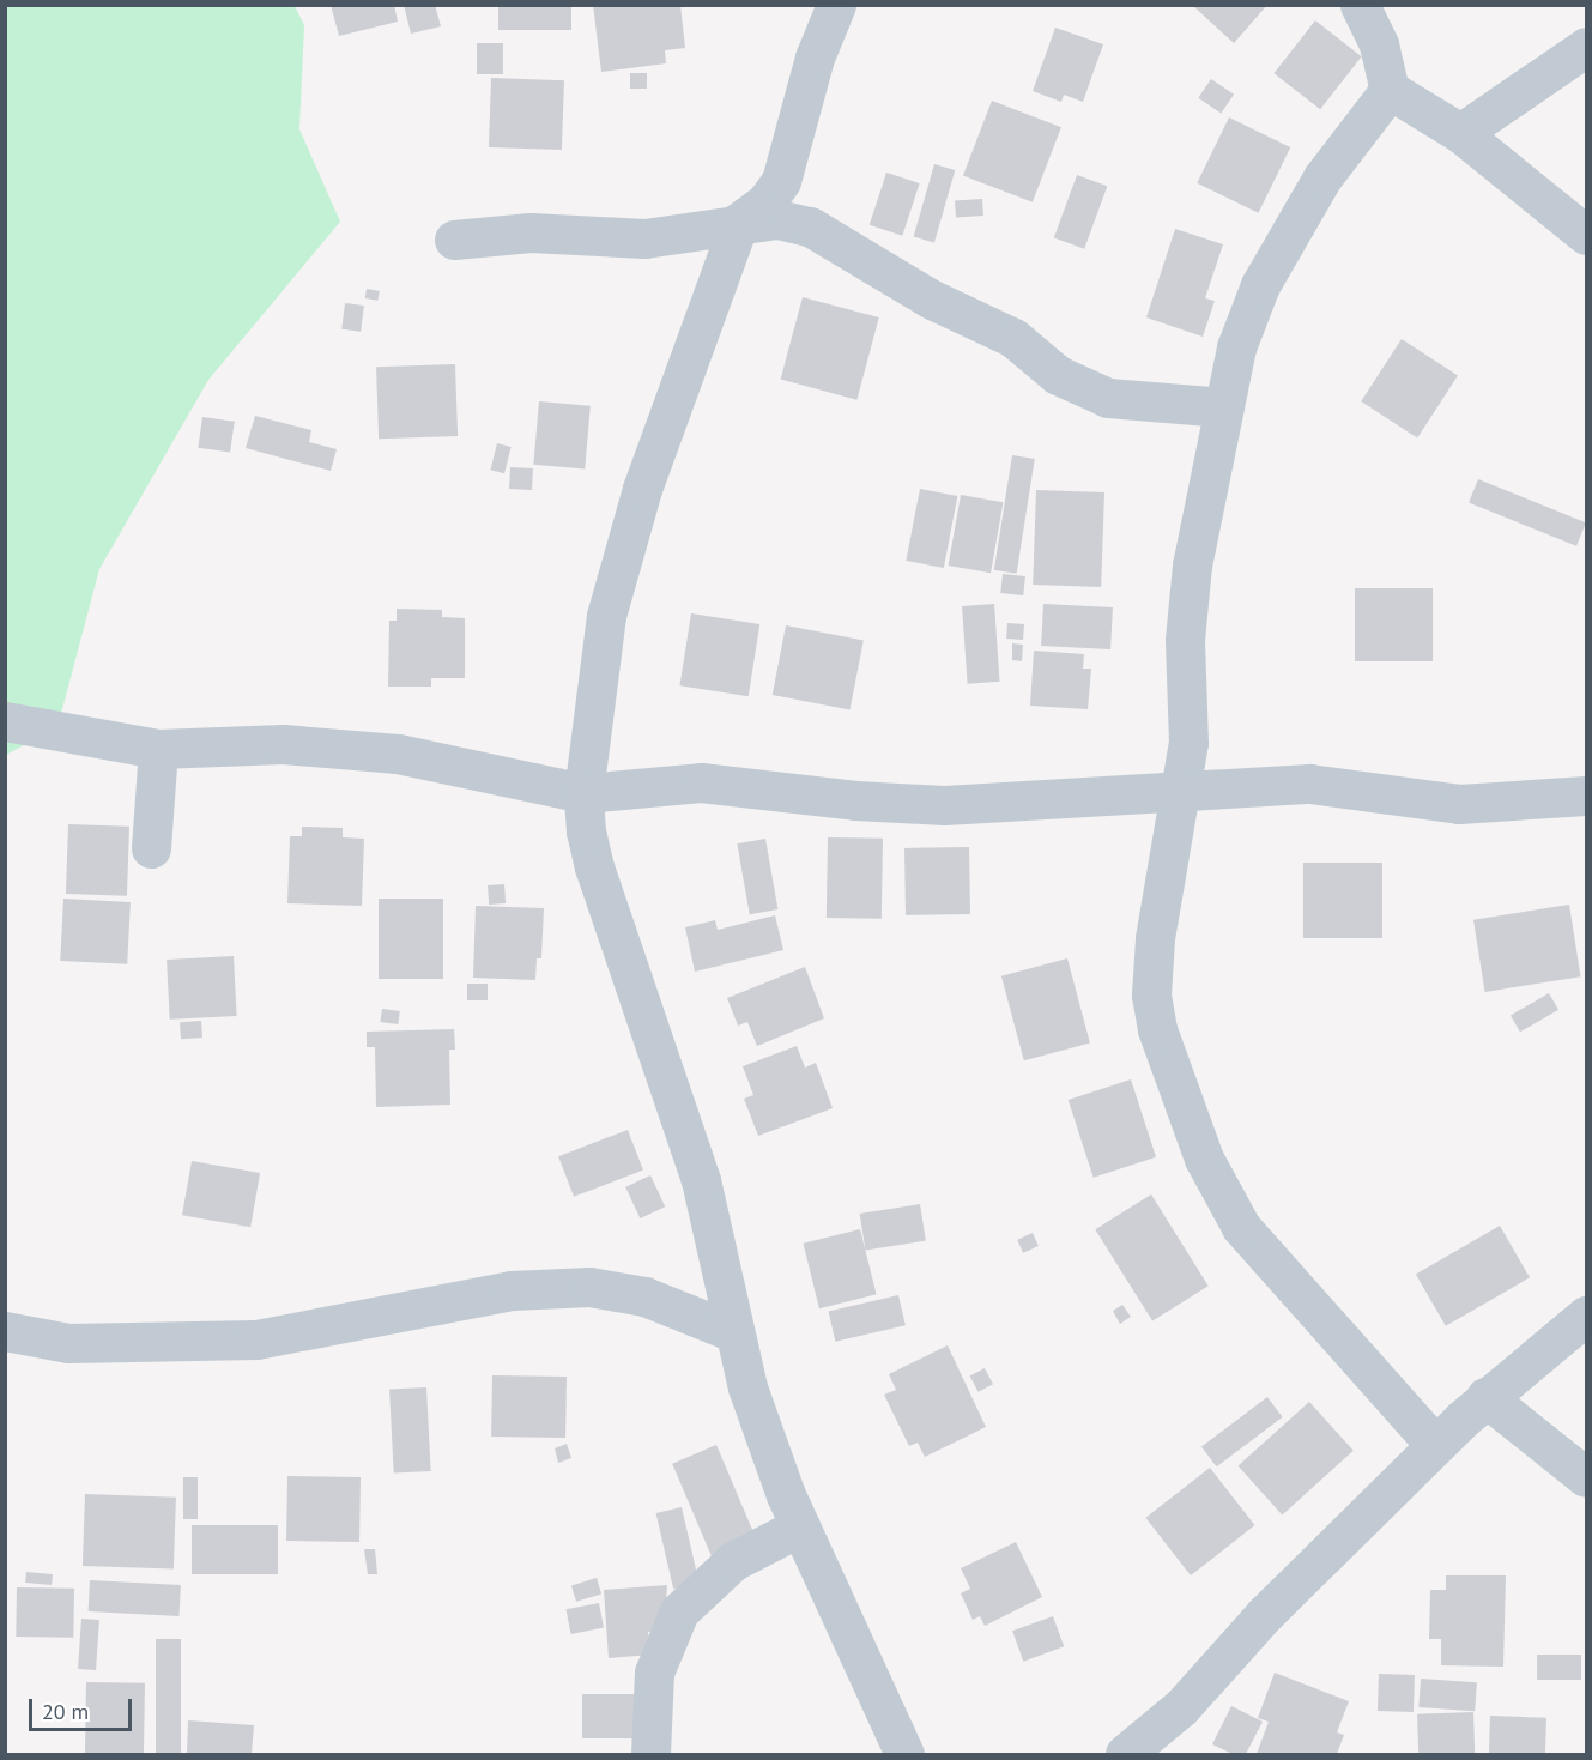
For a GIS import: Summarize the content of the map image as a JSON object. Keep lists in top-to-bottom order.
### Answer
{
  "scale_bar": "20 m"
}
